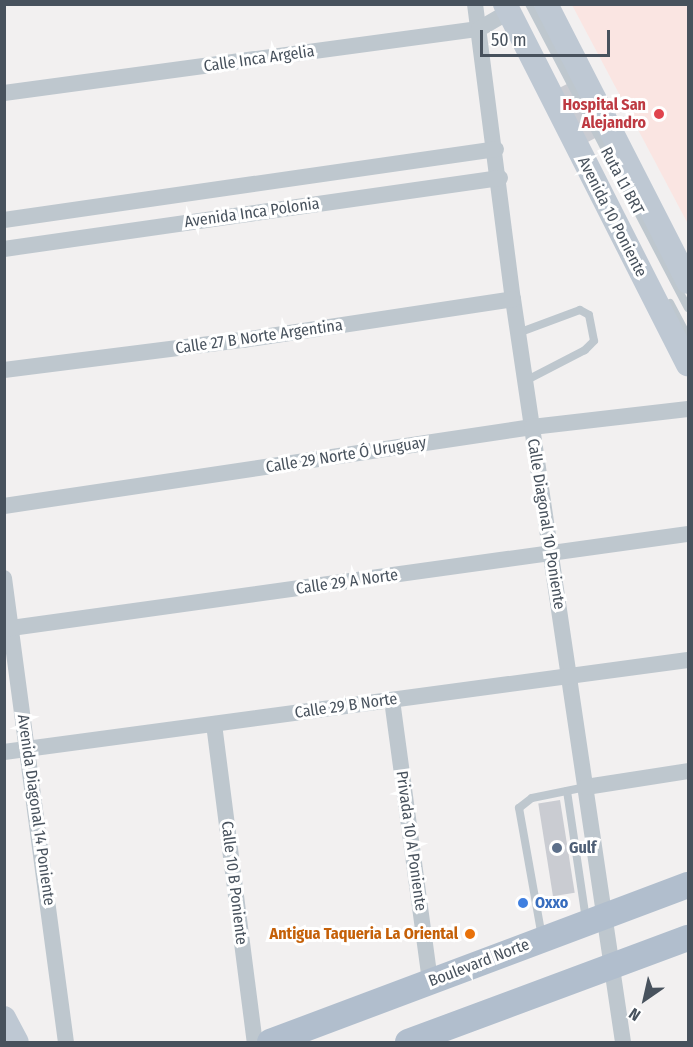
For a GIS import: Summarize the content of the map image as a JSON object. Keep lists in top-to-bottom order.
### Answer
{
  "streets": {
    "main road": ["Boulevard Norte"],
    "street": [
      "Calle Inca Argelia",
      "Avenida Inca Polonia",
      "Avenida 10 Poniente",
      "Calle 27 B Norte Argentina",
      "Calle 29 Norte Ó Uruguay",
      "Calle Diagonal 10 Poniente",
      "Calle 29 A Norte",
      "Calle 29 B Norte",
      "Avenida Diagonal 14 Poniente",
      "Privada 10 A Poniente",
      "Calle 10 B Poniente"
    ],
    "lane": ["Ruta L1 BRT"]
  },
  "crossings": [
    ["Calle Inca Argelia", "Ruta L1 BRT"],
    ["Calle Inca Argelia", "Avenida 10 Poniente"],
    ["Calle Inca Argelia", "Calle Diagonal 10 Poniente"],
    ["Ruta L1 BRT", "Avenida 10 Poniente"],
    ["Avenida Inca Polonia", "Calle Diagonal 10 Poniente"],
    ["Calle 27 B Norte Argentina", "Calle Diagonal 10 Poniente"],
    ["Calle 29 Norte Ó Uruguay", "Calle Diagonal 10 Poniente"],
    ["Calle Diagonal 10 Poniente", "Calle 29 A Norte"],
    ["Calle Diagonal 10 Poniente", "Calle 29 B Norte"],
    ["Calle Diagonal 10 Poniente", "Boulevard Norte"],
    ["Calle 29 A Norte", "Avenida Diagonal 14 Poniente"],
    ["Calle 29 B Norte", "Avenida Diagonal 14 Poniente"],
    ["Calle 29 B Norte", "Privada 10 A Poniente"],
    ["Calle 29 B Norte", "Calle 10 B Poniente"],
    ["Privada 10 A Poniente", "Boulevard Norte"]
  ],
  "places": [
    "Hospital San Alejandro",
    "Gulf",
    "Oxxo",
    "Antigua Taqueria La Oriental"
  ],
  "scale_bar": "50 m",
  "north": "bottom left"
}
